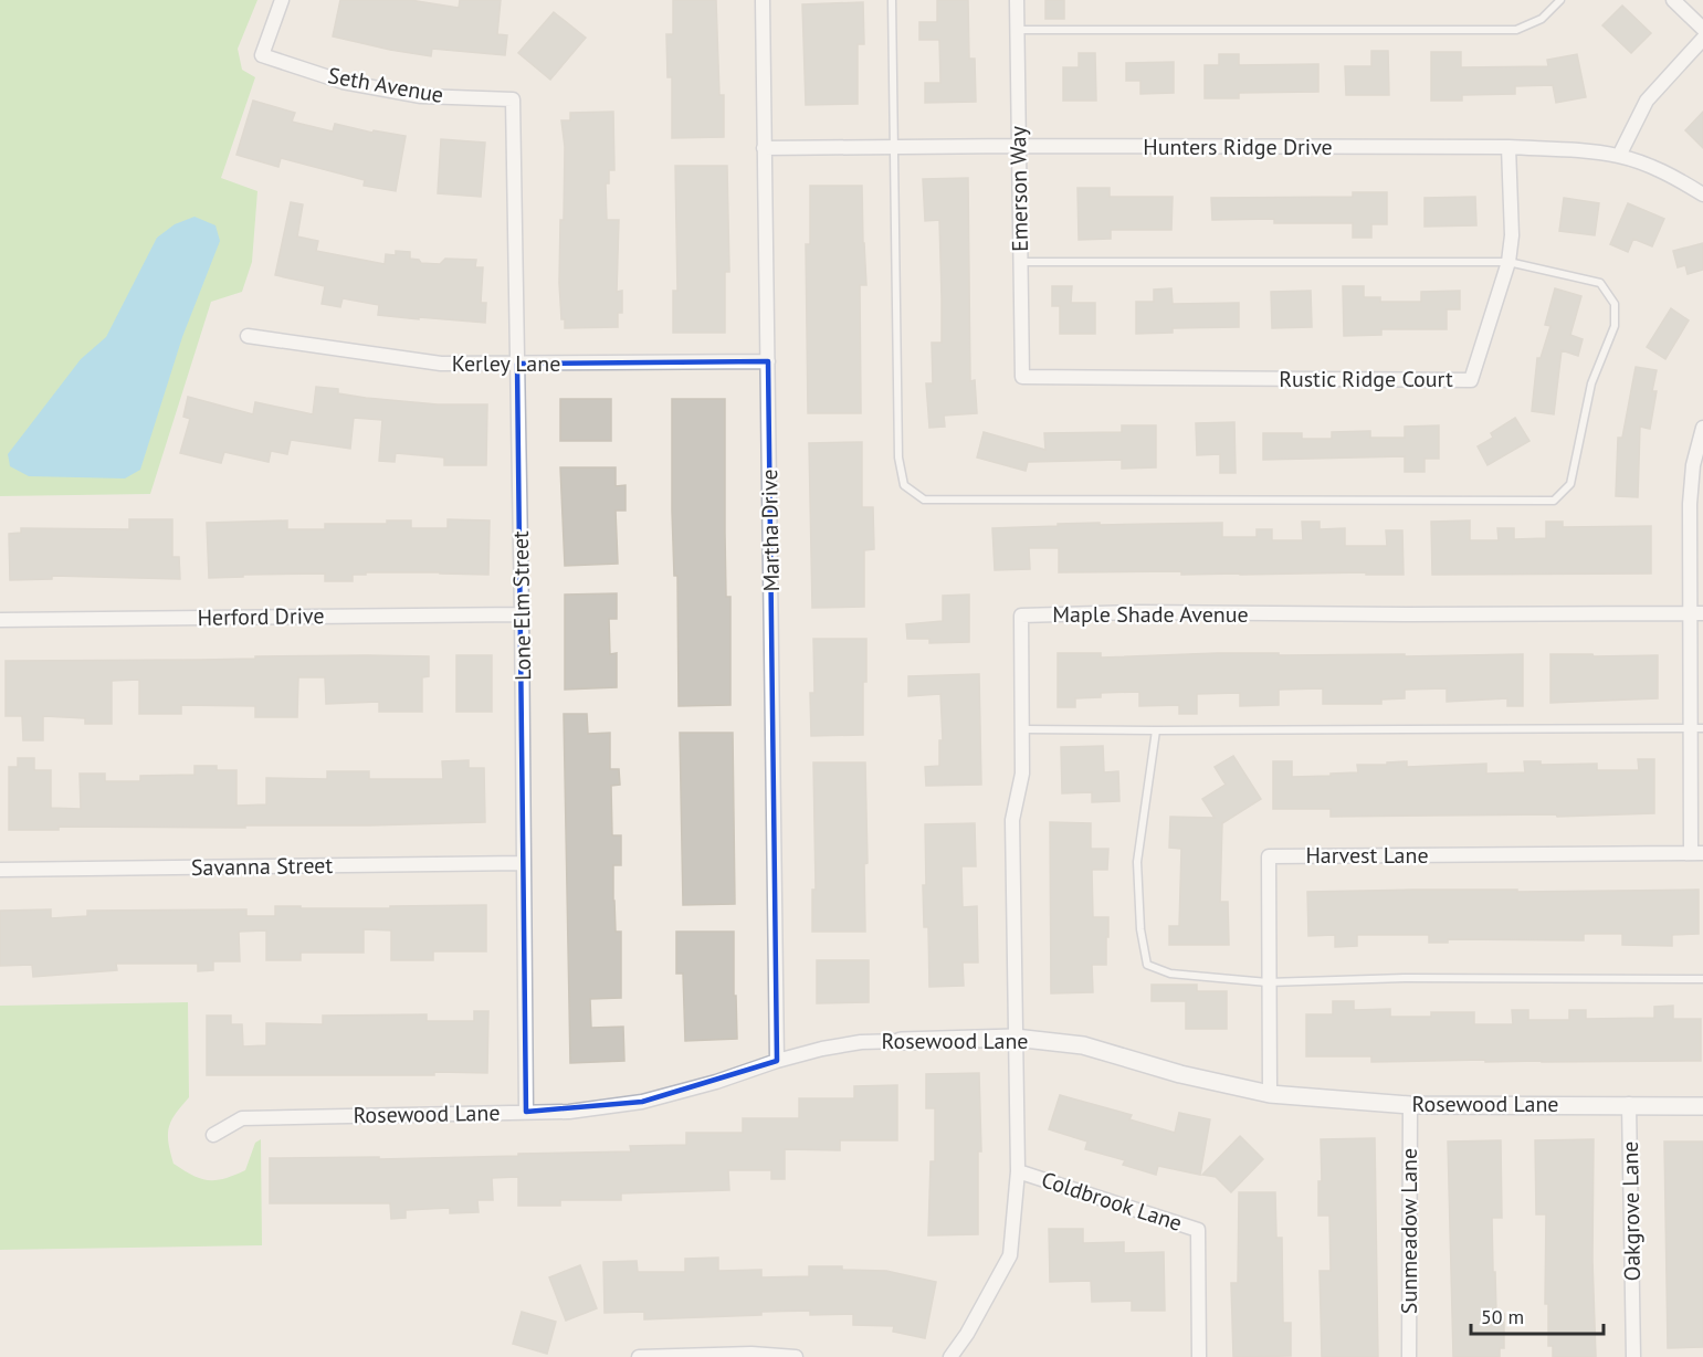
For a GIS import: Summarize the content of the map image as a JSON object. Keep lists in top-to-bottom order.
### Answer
{
  "streets": {
    "street": [
      "Seth Avenue",
      "Hunters Ridge Drive",
      "Emerson Way",
      "Kerley Lane",
      "Rustic Ridge Court",
      "Martha Drive",
      "Lone Elm Street",
      "Maple Shade Avenue",
      "Herford Drive",
      "Harvest Lane",
      "Savanna Street",
      "Rosewood Lane",
      "Coldbrook Lane",
      "Oakgrove Lane",
      "Sunmeadow Lane"
    ]
  },
  "crossings": [
    ["Seth Avenue", "Lone Elm Street"],
    ["Hunters Ridge Drive", "Emerson Way"],
    ["Hunters Ridge Drive", "Rustic Ridge Court"],
    ["Hunters Ridge Drive", "Martha Drive"],
    ["Emerson Way", "Rustic Ridge Court"],
    ["Kerley Lane", "Martha Drive"],
    ["Kerley Lane", "Lone Elm Street"],
    ["Martha Drive", "Rosewood Lane"],
    ["Lone Elm Street", "Herford Drive"],
    ["Lone Elm Street", "Savanna Street"],
    ["Lone Elm Street", "Rosewood Lane"],
    ["Maple Shade Avenue", "Rosewood Lane"],
    ["Maple Shade Avenue", "Coldbrook Lane"],
    ["Harvest Lane", "Rosewood Lane"],
    ["Rosewood Lane", "Oakgrove Lane"],
    ["Rosewood Lane", "Sunmeadow Lane"]
  ],
  "scale_bar": "50 m"
}
